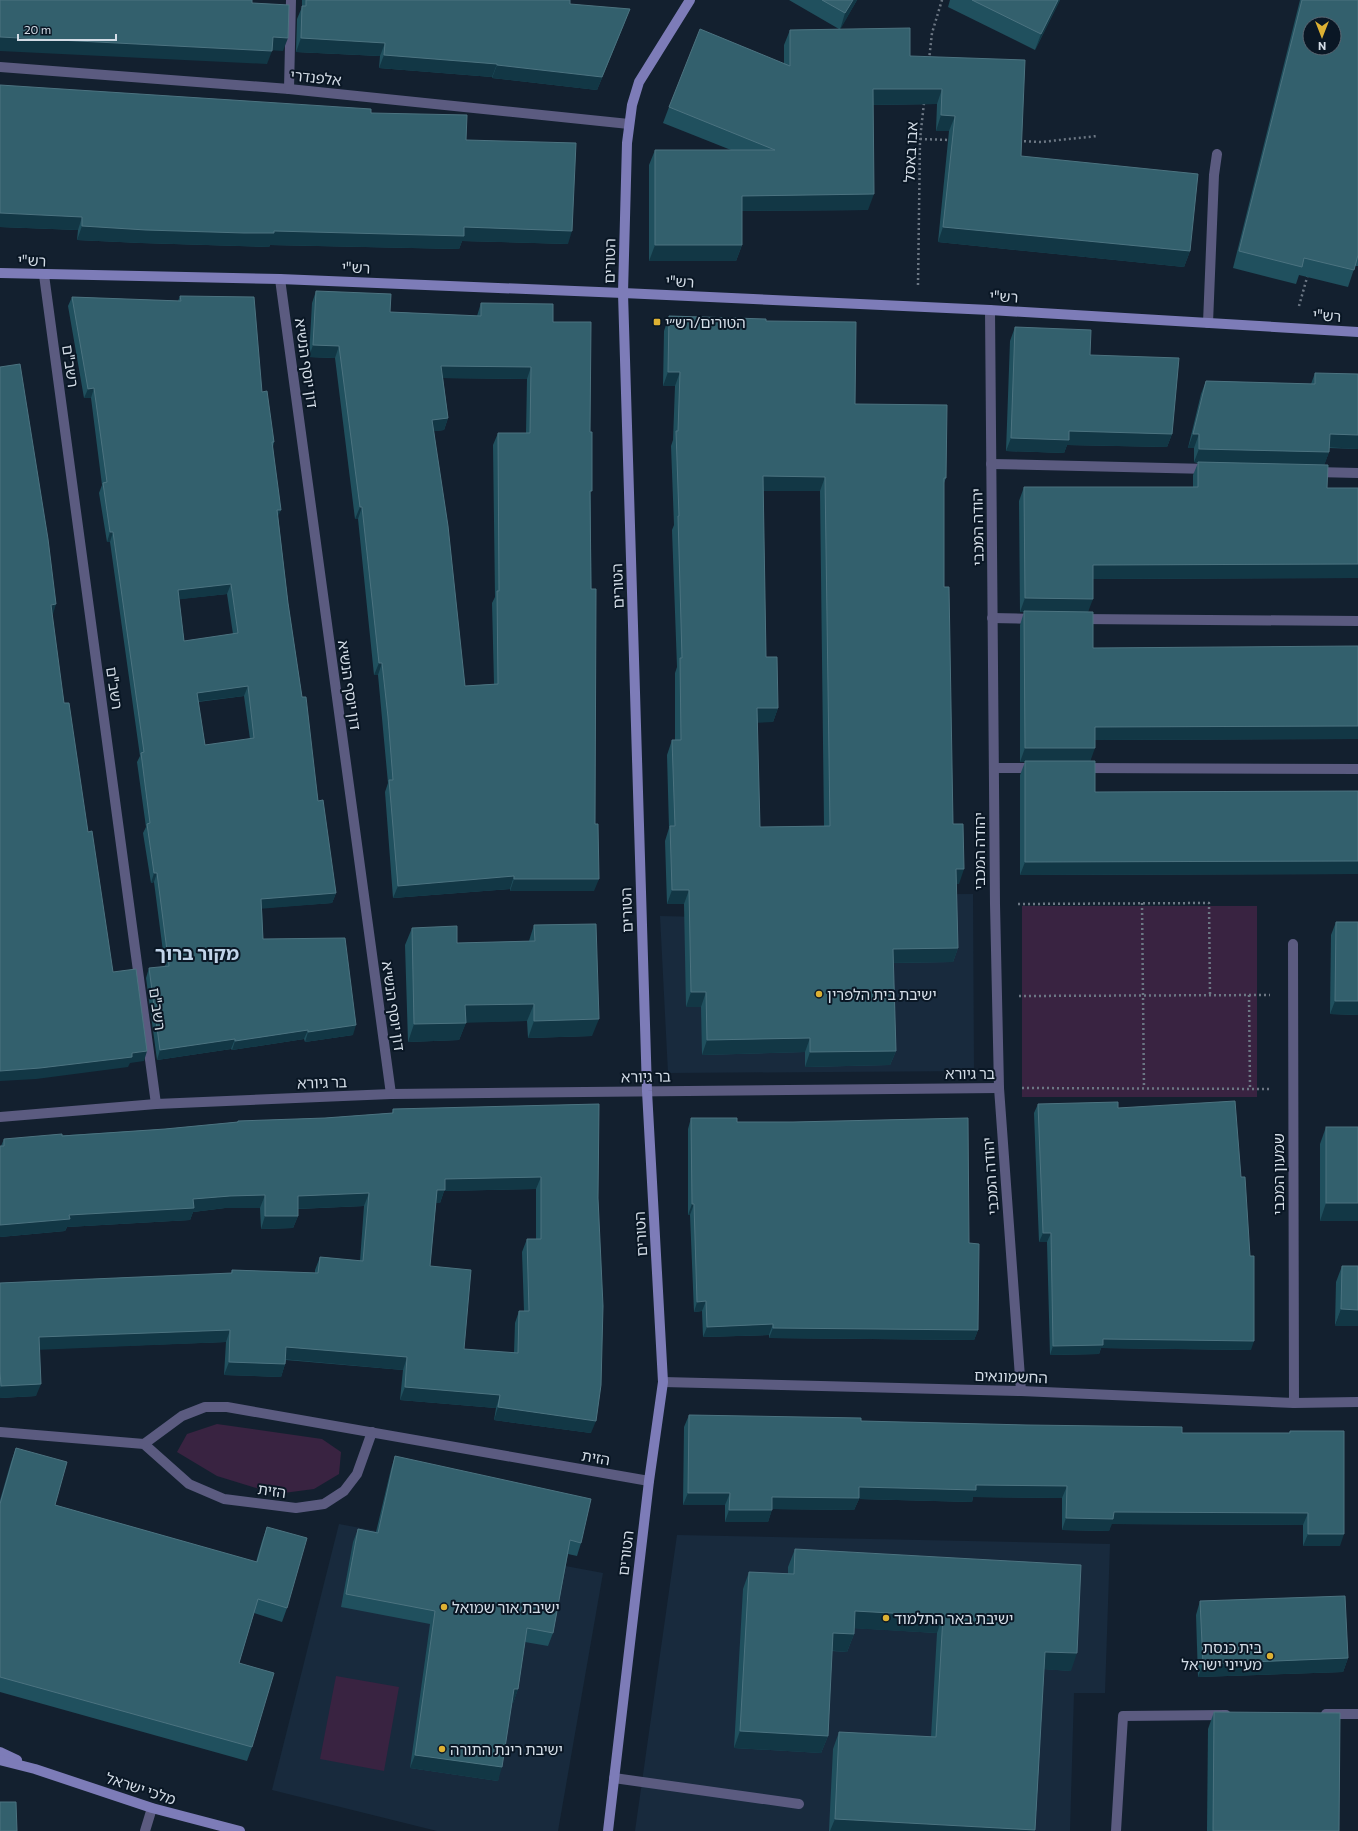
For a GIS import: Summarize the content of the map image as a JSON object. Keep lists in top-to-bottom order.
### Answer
{
  "streets": {
    "street": [
      "אלפנדרי",
      "רש\"י",
      "הטורים",
      "דון יוסף הנשיא",
      "רשב\"ם",
      "יהודה המכבי",
      "בר גיורא",
      "שמעון המכבי",
      "החשמונאים",
      "הזית",
      "מלכי ישראל"
    ],
    "path": ["אבו באסל"]
  },
  "crossings": [
    ["אלפנדרי", "הטורים"],
    ["אבו באסל", "רש\"י"],
    ["רש\"י", "הטורים"],
    ["רש\"י", "דון יוסף הנשיא"],
    ["רש\"י", "רשב\"ם"],
    ["רש\"י", "יהודה המכבי"],
    ["הטורים", "בר גיורא"],
    ["הטורים", "החשמונאים"],
    ["הטורים", "הזית"],
    ["דון יוסף הנשיא", "בר גיורא"],
    ["רשב\"ם", "בר גיורא"],
    ["יהודה המכבי", "בר גיורא"],
    ["יהודה המכבי", "החשמונאים"],
    ["בר גיורא", "שמעון המכבי"],
    ["שמעון המכבי", "החשמונאים"]
  ],
  "districts": ["מקור ברוך"],
  "places": {
    "transit": ["הטורים/רש״י"],
    "other": [
      "ישיבת בית הלפרין",
      "ישיבת אור שמואל",
      "ישיבת באר התלמוד",
      "בית כנסת מעייני ישראל",
      "ישיבת רינת התורה"
    ]
  },
  "scale_bar": "20 m",
  "north": "bottom"
}
